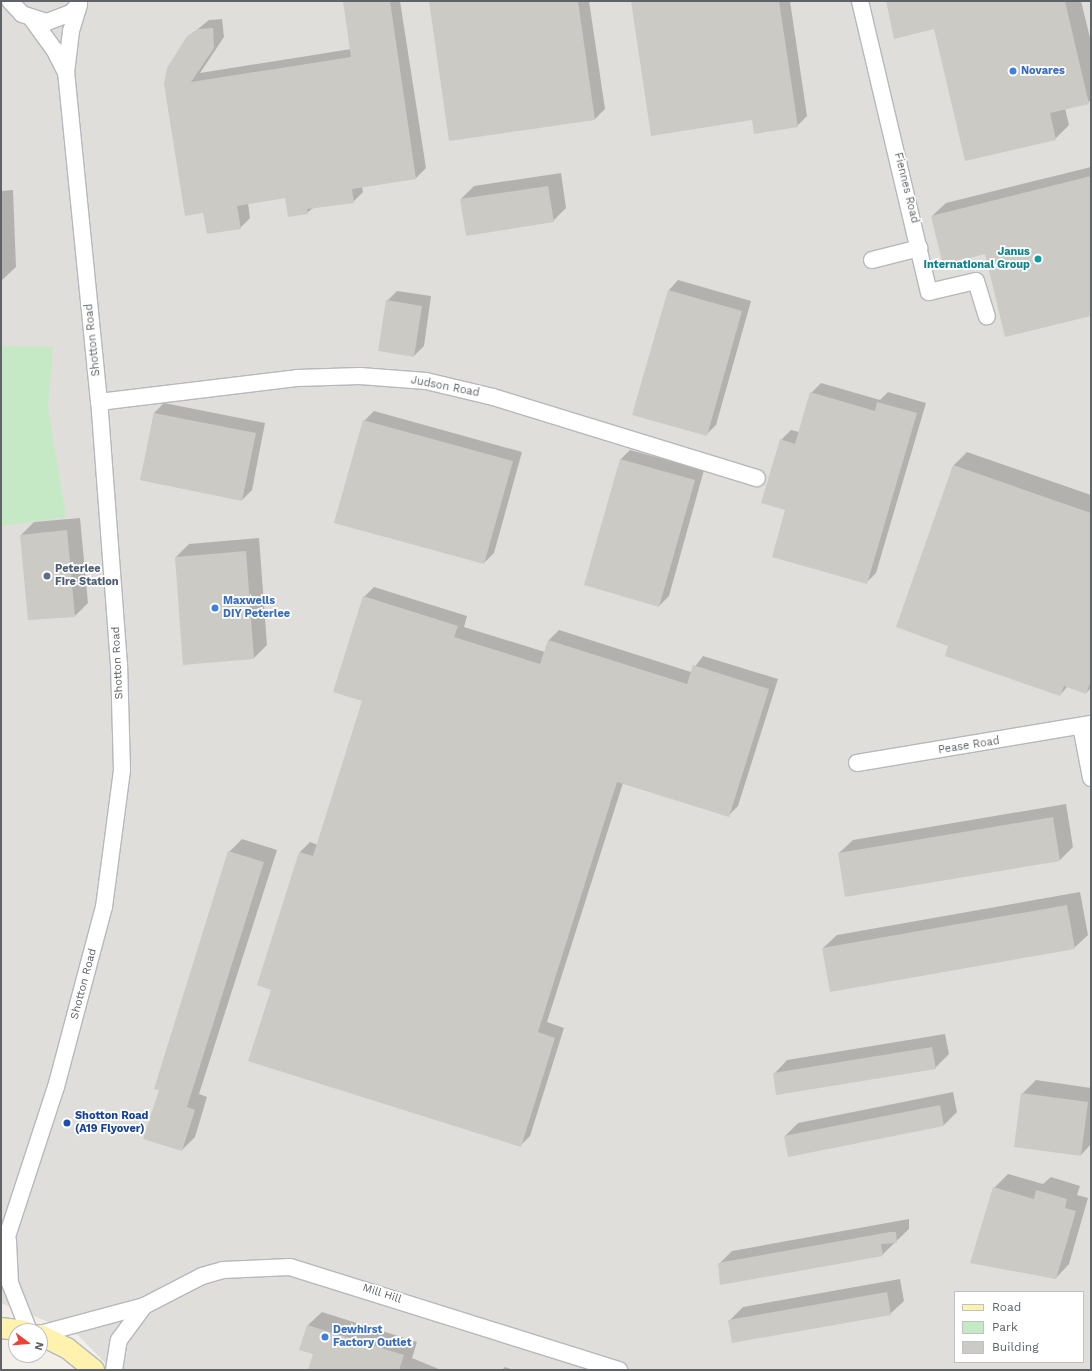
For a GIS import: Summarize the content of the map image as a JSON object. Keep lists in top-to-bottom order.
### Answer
{
  "streets": {
    "street": [
      "Fiennes Road",
      "Shotton Road",
      "Judson Road",
      "Pease Road",
      "Mill Hill"
    ]
  },
  "crossings": [
    ["Shotton Road", "Judson Road"]
  ],
  "places": [
    "Novares",
    "Janus International Group",
    "Peterlee Fire Station",
    "Maxwells DIY Peterlee",
    "Shotton Road (A19 Flyover)",
    "Dewhirst Factory Outlet"
  ],
  "legend": ["Road", "Park", "Building"],
  "north": "right"
}
